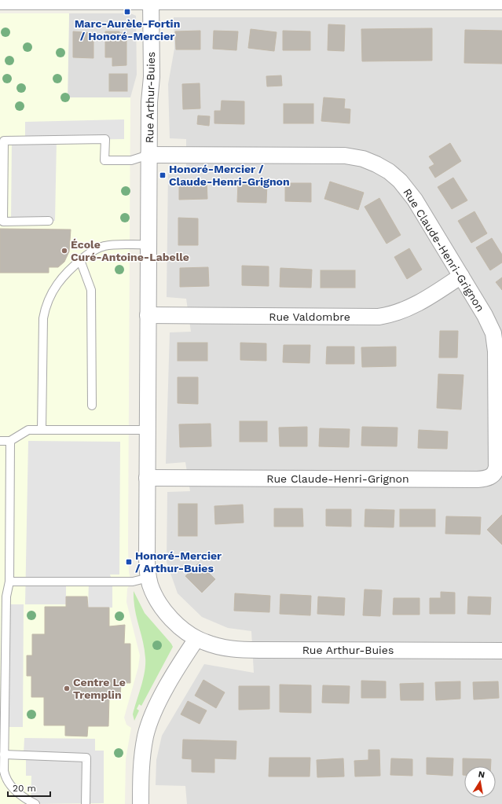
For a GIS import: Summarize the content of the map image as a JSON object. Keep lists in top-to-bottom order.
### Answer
{
  "streets": {
    "street": ["Rue Arthur-Buies", "Rue Claude-Henri-Grignon", "Rue Valdombre"]
  },
  "crossings": [
    ["Rue Arthur-Buies", "Rue Claude-Henri-Grignon"],
    ["Rue Claude-Henri-Grignon", "Rue Valdombre"]
  ],
  "places": {
    "transit": ["Marc-Aurèle-Fortin / Honoré-Mercier", "Honoré-Mercier / Claude-Henri-Grignon", "Honoré-Mercier / Arthur-Buies"],
    "other": ["École Curé-Antoine-Labelle", "Centre Le Tremplin"]
  },
  "scale_bar": "20 m",
  "north": "top"
}
